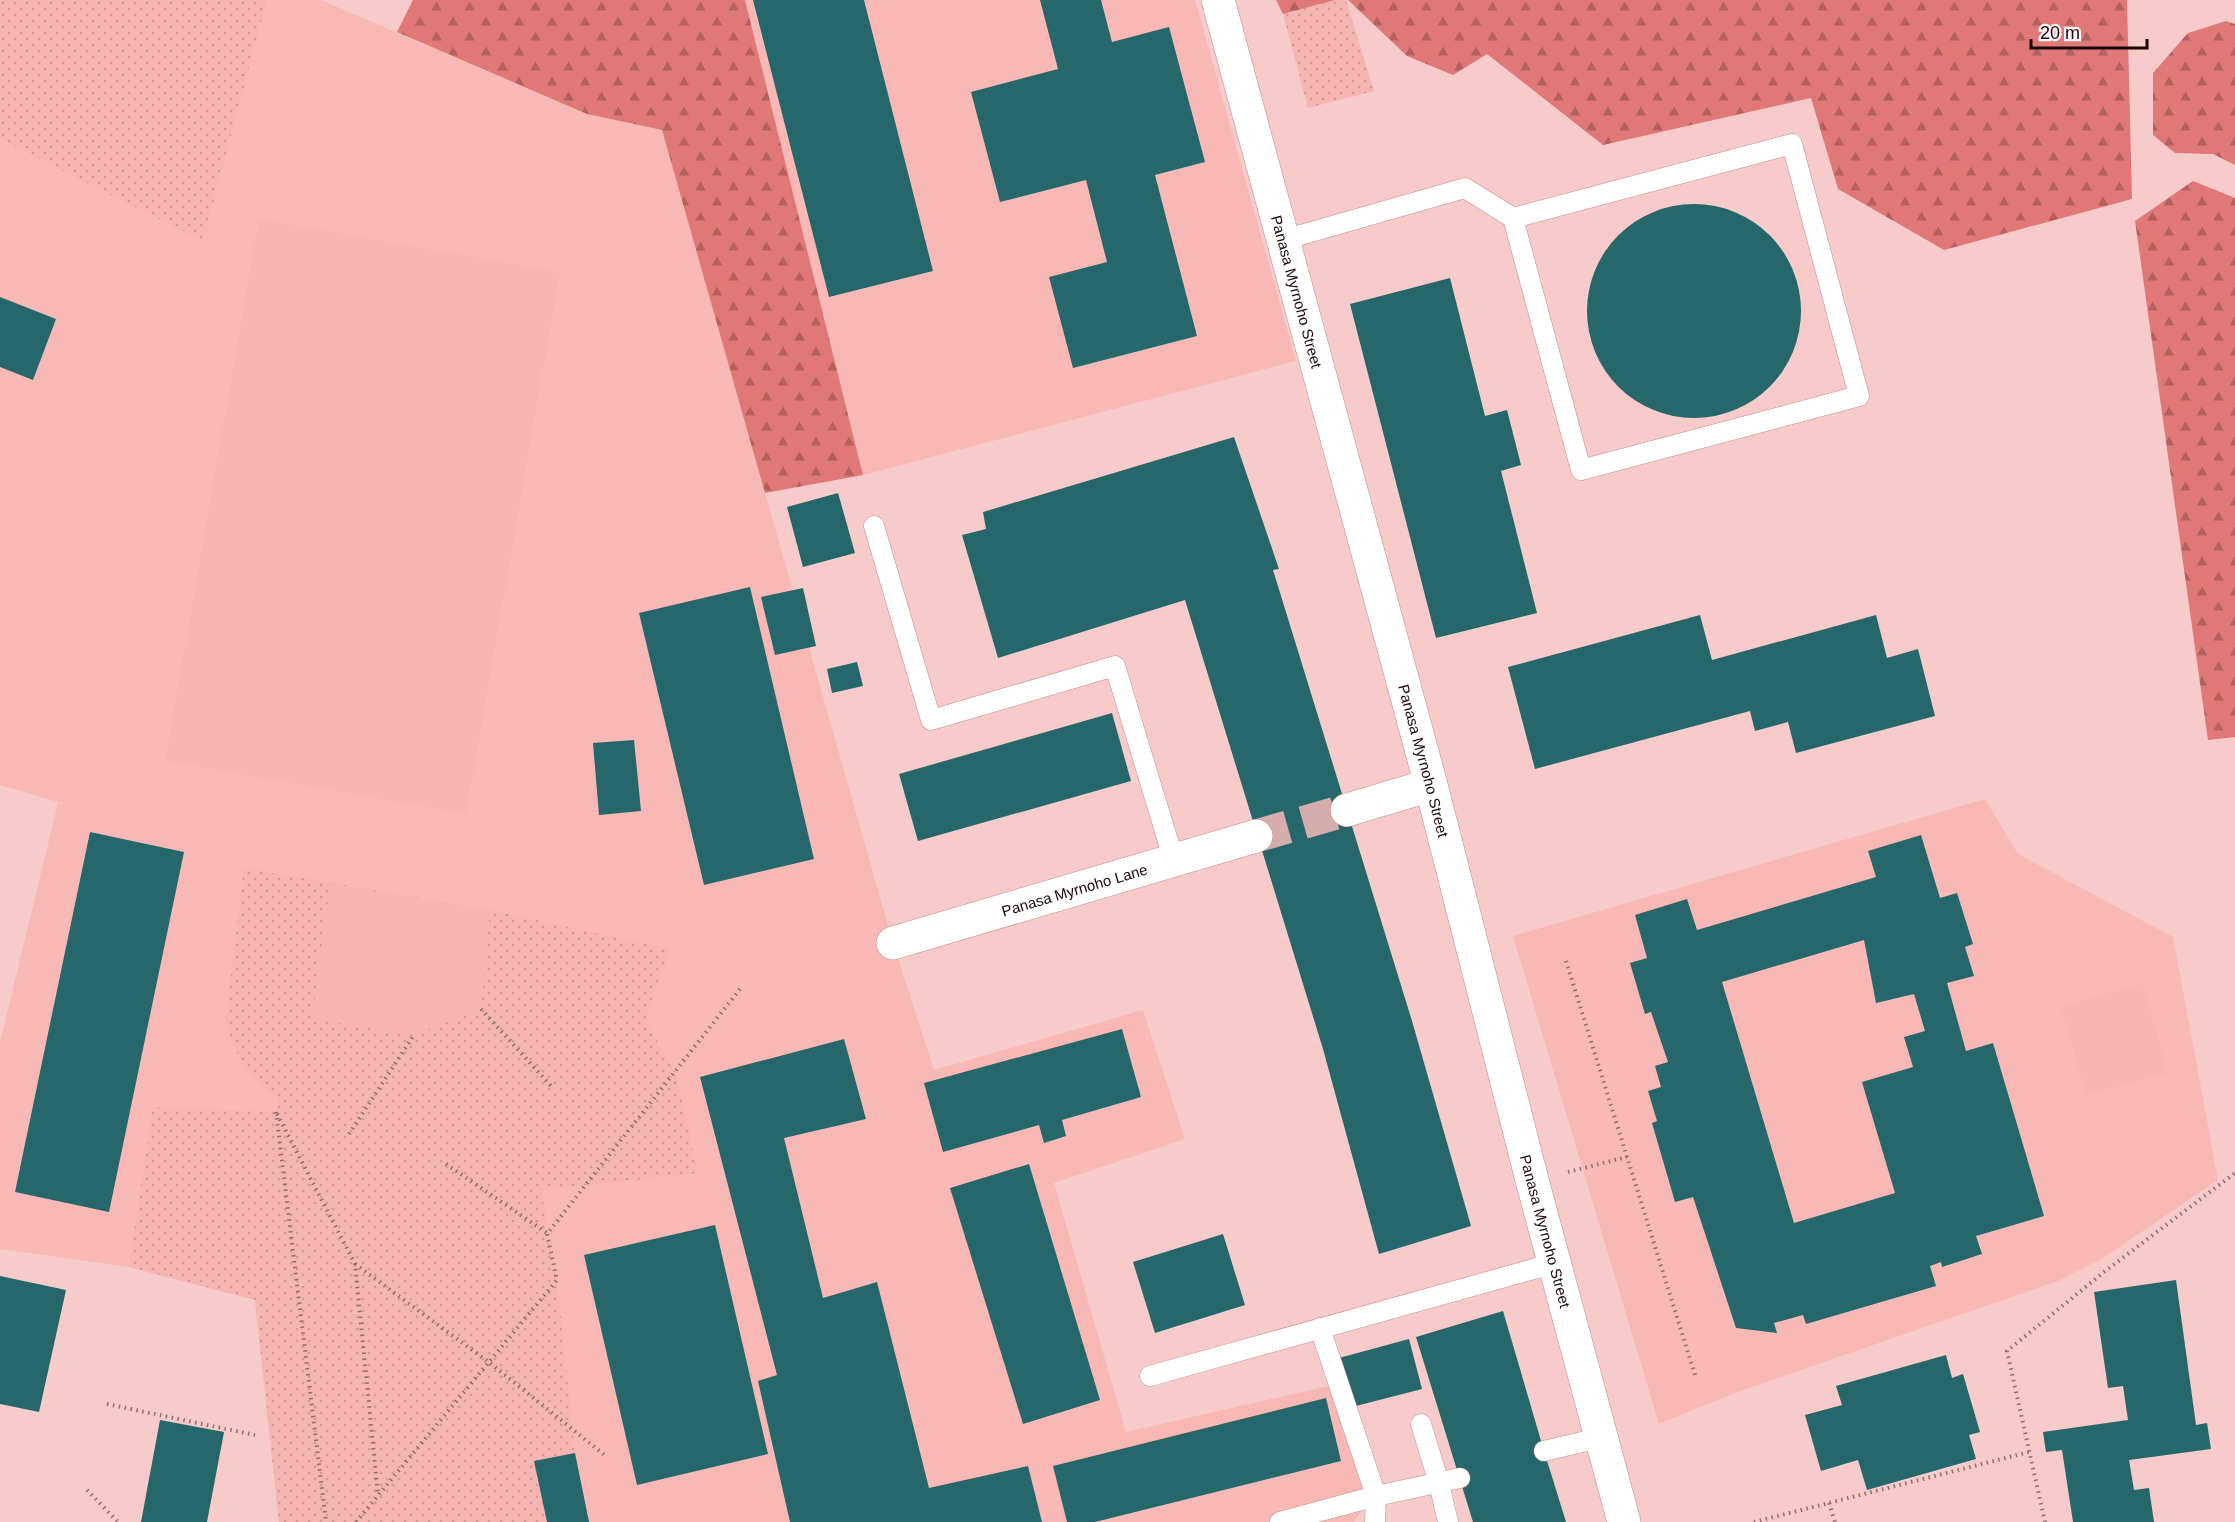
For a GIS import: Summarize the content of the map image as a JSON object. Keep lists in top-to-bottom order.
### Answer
{
  "streets": {
    "street": ["Panasa Myrnoho Street", "Panasa Myrnoho Lane"]
  },
  "scale_bar": "20 m"
}
